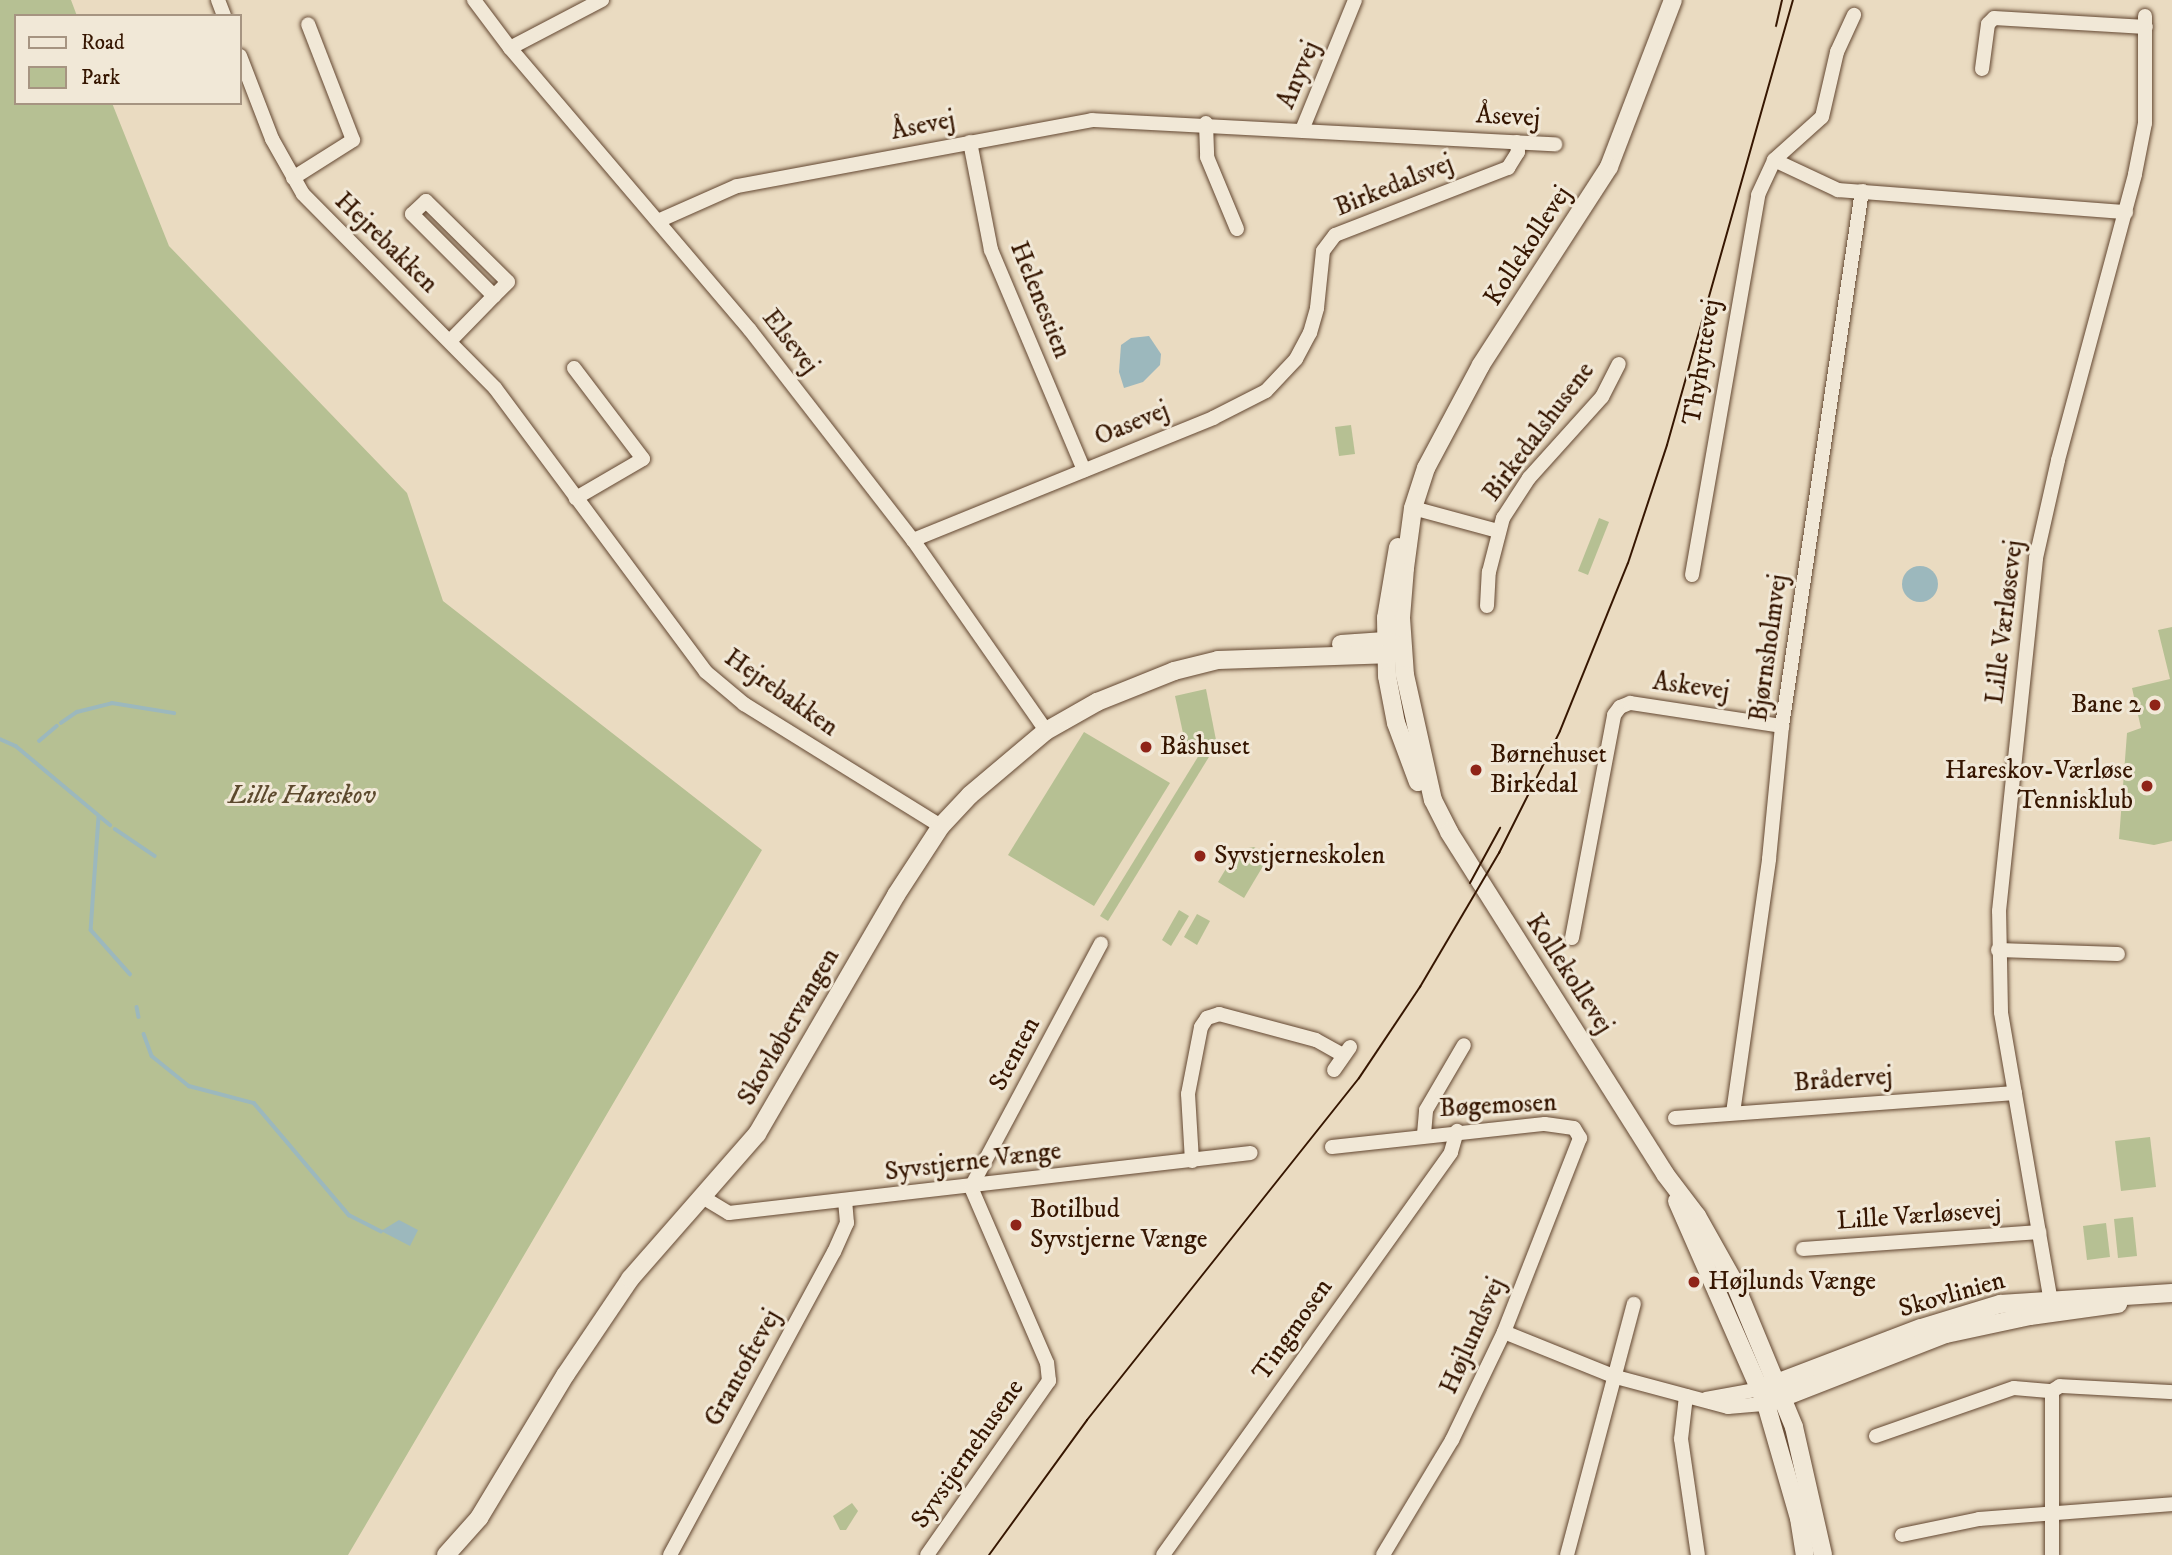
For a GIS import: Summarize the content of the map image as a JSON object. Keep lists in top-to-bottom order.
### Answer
{
  "streets": {
    "street": [
      "Anyvej",
      "Åsevej",
      "Birkedalsvej",
      "Hejrebakken",
      "Kollekollevej",
      "Helenestien",
      "Elsevej",
      "Thyhyttevej",
      "Oasevej",
      "Birkedalshusene",
      "Lille Værløsevej",
      "Bjørnsholmvej",
      "Askevej",
      "Skovløbervangen",
      "Stenten",
      "Brådervej",
      "Bøgemosen",
      "Syvstjerne Vænge",
      "Skovlinien",
      "Tingmosen",
      "Højlundsvej",
      "Grantoftevej",
      "Syvstjernehusene"
    ]
  },
  "crossings": [
    ["Anyvej", "Åsevej"],
    ["Åsevej", "Birkedalsvej"],
    ["Åsevej", "Helenestien"],
    ["Åsevej", "Elsevej"],
    ["Birkedalsvej", "Oasevej"],
    ["Hejrebakken", "Skovløbervangen"],
    ["Kollekollevej", "Birkedalshusene"],
    ["Kollekollevej", "Skovløbervangen"],
    ["Kollekollevej", "Skovlinien"],
    ["Helenestien", "Oasevej"],
    ["Elsevej", "Oasevej"],
    ["Elsevej", "Skovløbervangen"],
    ["Lille Værløsevej", "Brådervej"],
    ["Lille Værløsevej", "Skovlinien"],
    ["Bjørnsholmvej", "Askevej"],
    ["Bjørnsholmvej", "Brådervej"],
    ["Skovløbervangen", "Syvstjerne Vænge"],
    ["Stenten", "Syvstjerne Vænge"],
    ["Stenten", "Syvstjernehusene"],
    ["Bøgemosen", "Tingmosen"],
    ["Bøgemosen", "Højlundsvej"],
    ["Syvstjerne Vænge", "Grantoftevej"],
    ["Syvstjerne Vænge", "Syvstjernehusene"]
  ],
  "parks": ["Lille Hareskov"],
  "places": [
    "Bane 2",
    "Båshuset",
    "Børnehuset Birkedal",
    "Hareskov-Værløse Tennisklub",
    "Syvstjerneskolen",
    "Botilbud Syvstjerne Vænge",
    "Højlunds Vænge"
  ],
  "legend": ["Road", "Park"]
}
